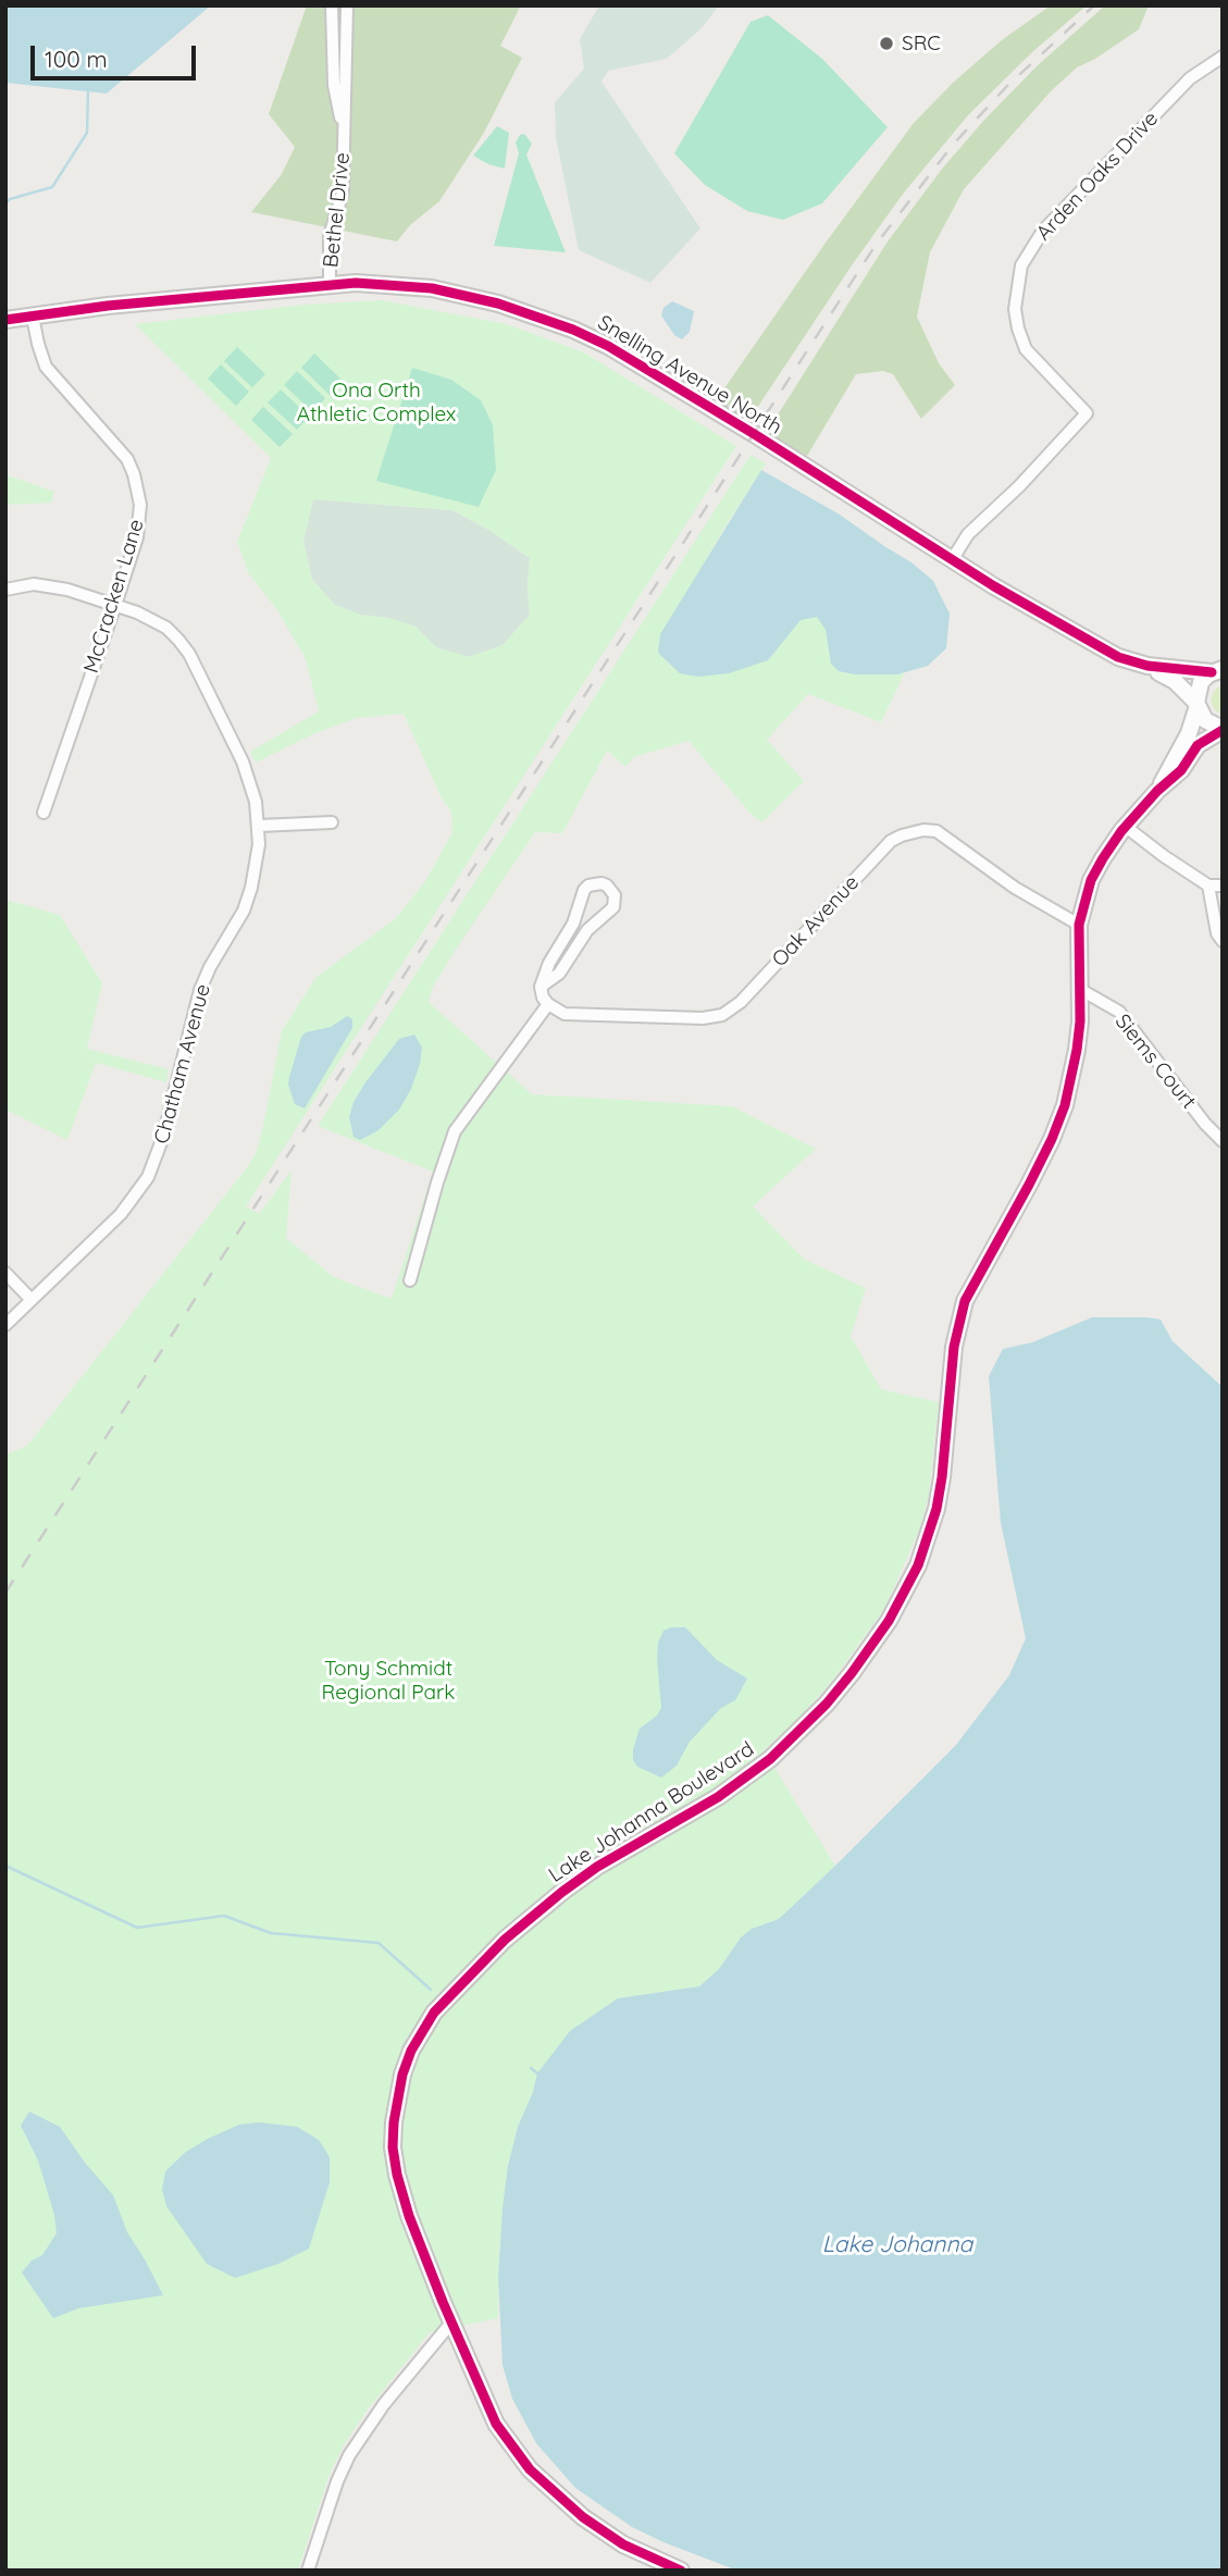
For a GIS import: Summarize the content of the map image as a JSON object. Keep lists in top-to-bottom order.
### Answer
{
  "streets": {
    "street": [
      "Arden Oaks Drive",
      "Bethel Drive",
      "Snelling Avenue North",
      "McCracken Lane",
      "Oak Avenue",
      "Siems Court",
      "Chatham Avenue",
      "Lake Johanna Boulevard"
    ]
  },
  "crossings": [
    ["Arden Oaks Drive", "Snelling Avenue North"],
    ["Bethel Drive", "Snelling Avenue North"],
    ["Snelling Avenue North", "McCracken Lane"],
    ["Snelling Avenue North", "Lake Johanna Boulevard"],
    ["McCracken Lane", "Chatham Avenue"],
    ["Oak Avenue", "Lake Johanna Boulevard"],
    ["Siems Court", "Lake Johanna Boulevard"]
  ],
  "water": ["Lake Johanna"],
  "parks": ["Ona Orth Athletic Complex", "Tony Schmidt Regional Park"],
  "places": ["SRC"],
  "scale_bar": "100 m"
}
